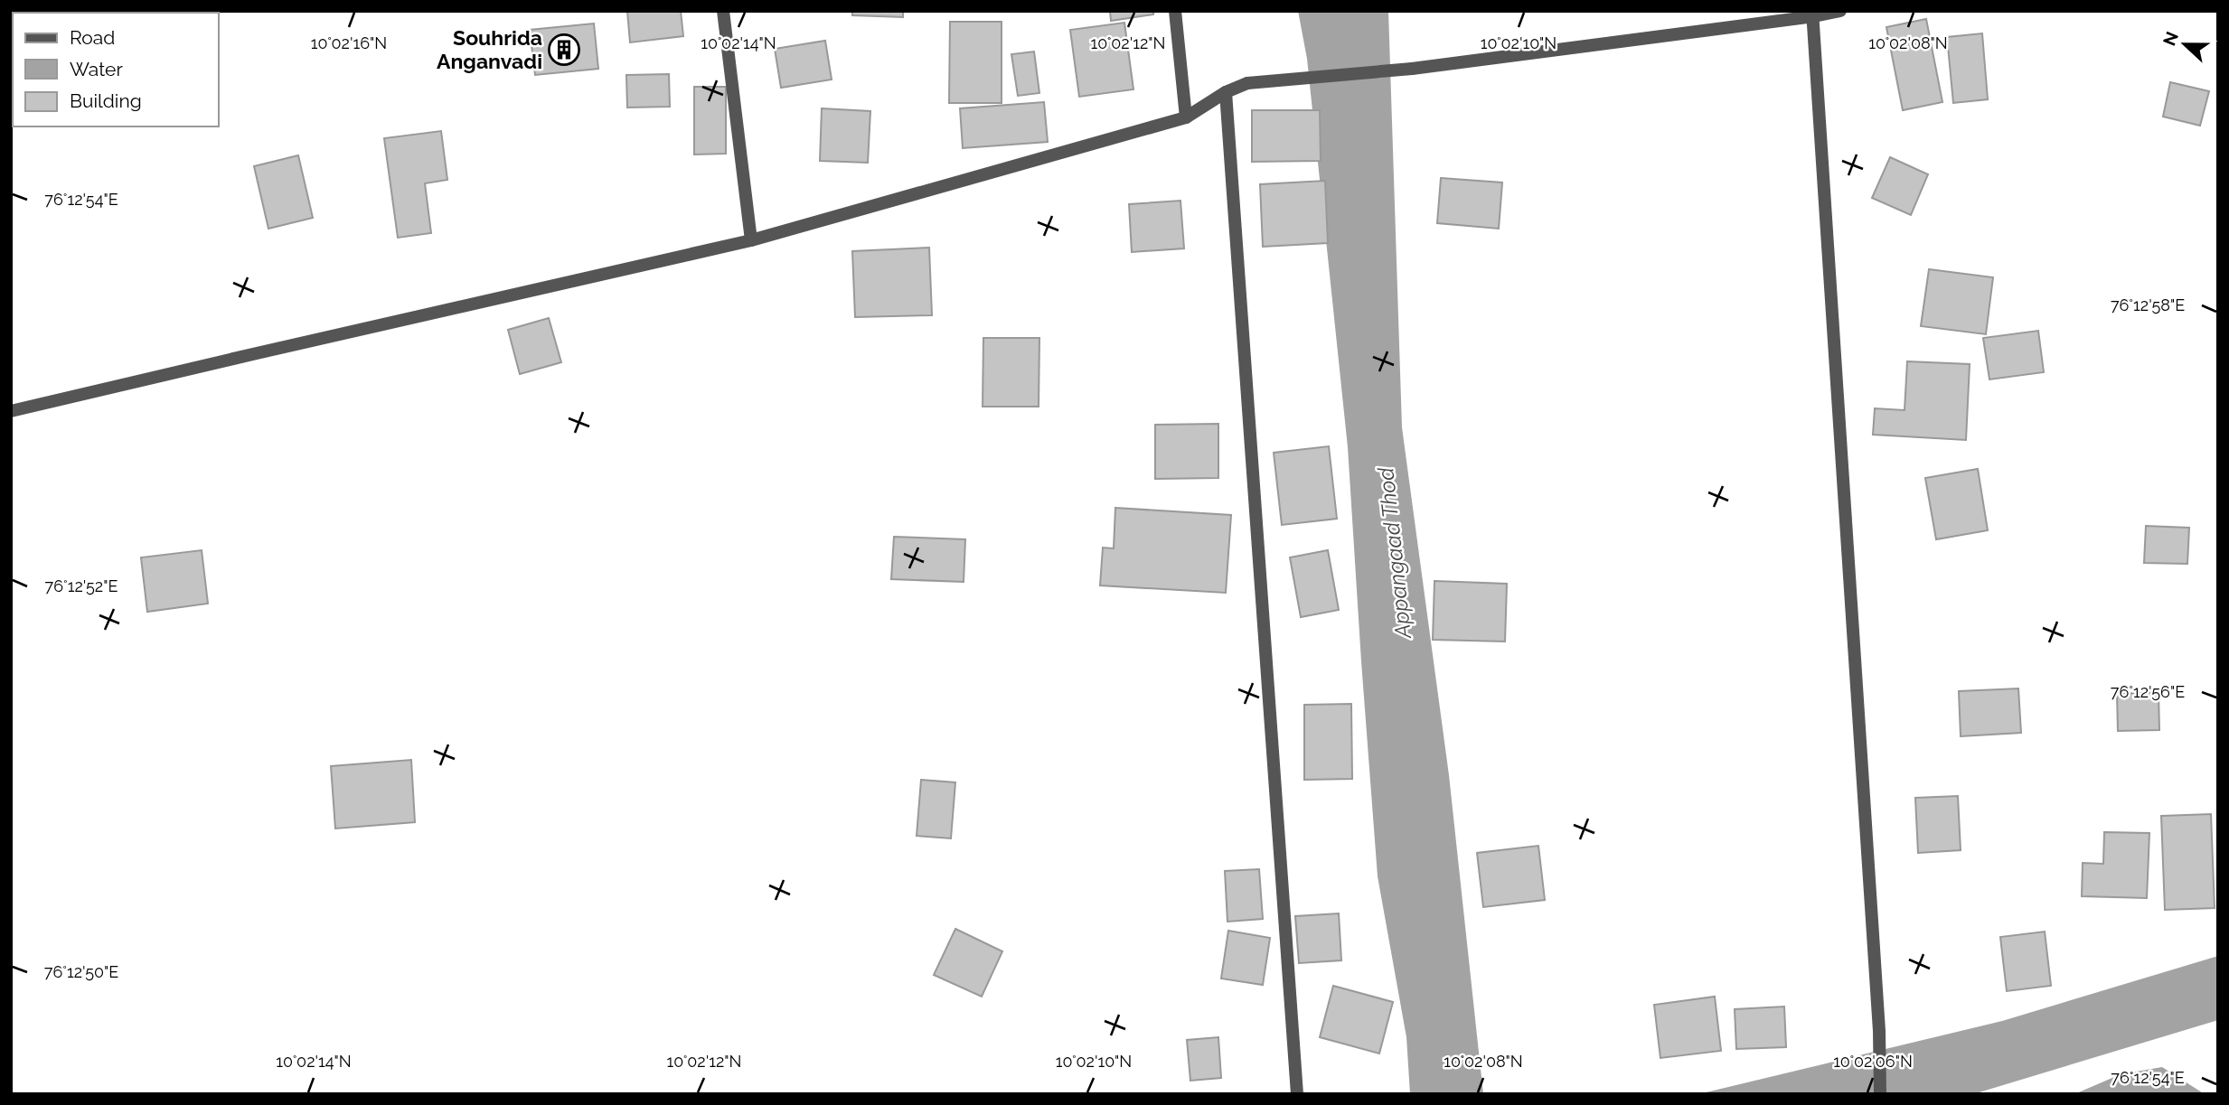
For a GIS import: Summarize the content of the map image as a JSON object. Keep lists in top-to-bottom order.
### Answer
{
  "water": ["Appangaad Thod"],
  "places": {
    "building": ["Souhrida Anganvadi"]
  },
  "legend": ["Road", "Water", "Building"],
  "north": "left",
  "coordinates": [
    "10°02'16\"N",
    "10°02'14\"N",
    "10°02'12\"N",
    "10°02'10\"N",
    "10°02'08\"N",
    "76°12'54\"E",
    "76°12'58\"E",
    "76°12'52\"E",
    "76°12'56\"E",
    "76°12'50\"E",
    "10°02'06\"N"
  ]
}
